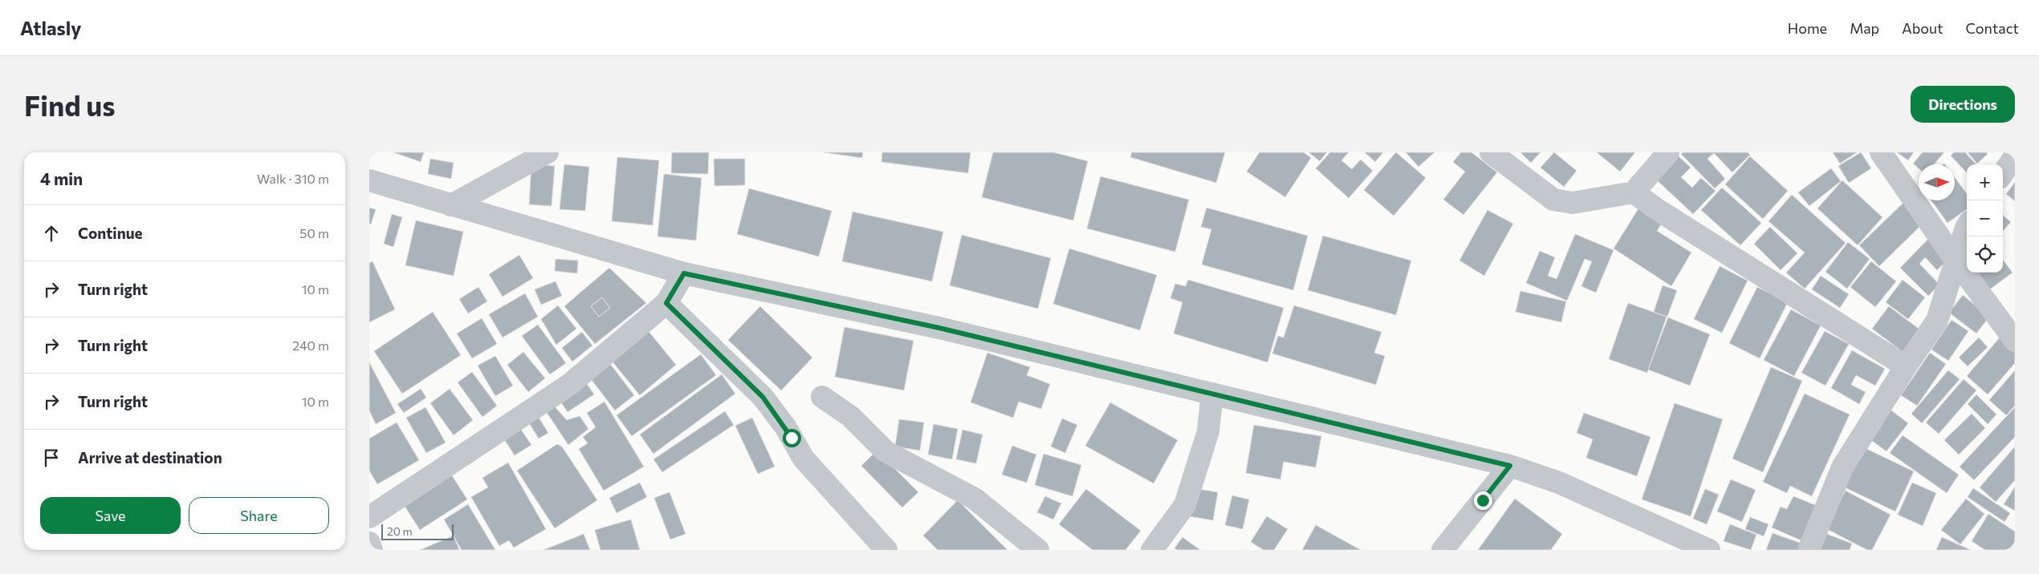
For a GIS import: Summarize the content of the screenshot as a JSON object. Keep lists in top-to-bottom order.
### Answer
{
  "scale_bar": "20 m",
  "north": "right",
  "page": {
    "header": "Atlasly",
    "nav": [
      "Home",
      "Map",
      "About",
      "Contact"
    ],
    "buttons": [
      "Directions",
      ["Save", "Share"]
    ],
    "title": "Find us",
    "heading": ["4 min", "Walk · 310 m"],
    "map_buttons": ["+", "−"],
    "list": [
      ["Continue", "50 m"],
      ["Turn right", "10 m"],
      ["Turn right", "240 m"],
      ["Turn right", "10 m"],
      "Arrive at destination"
    ],
    "scale": "20 m"
  }
}
